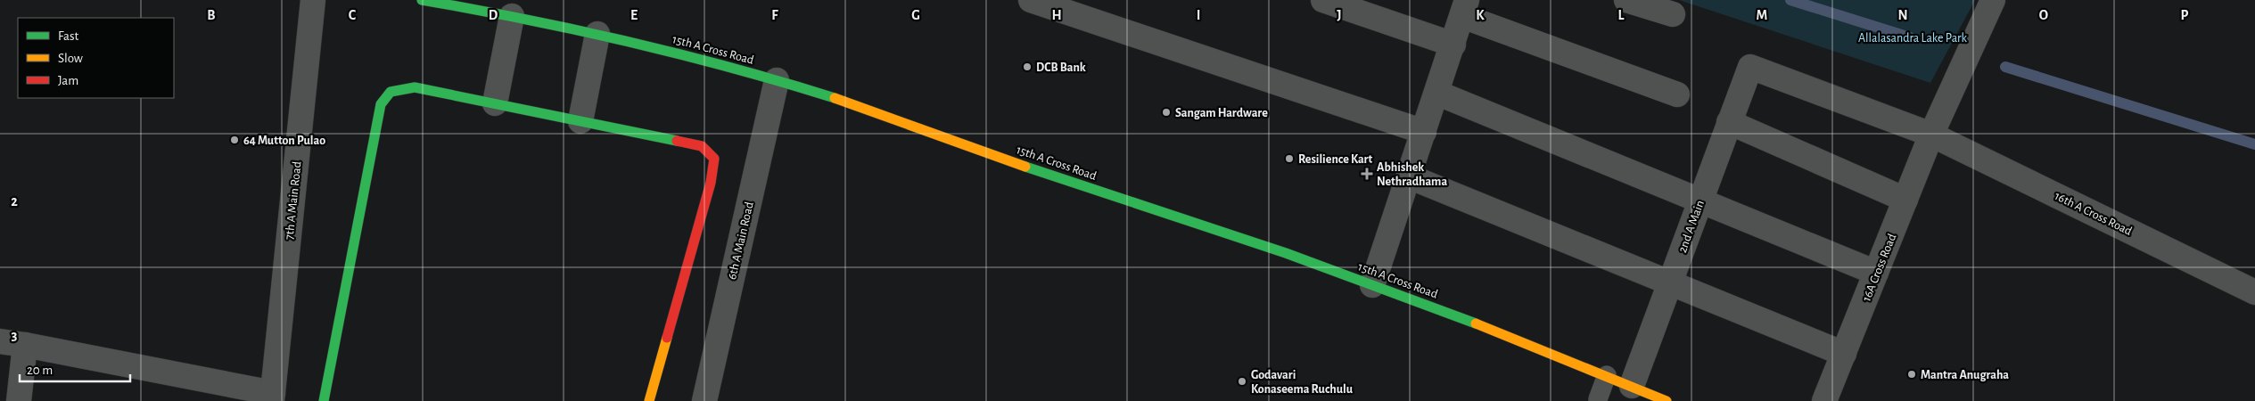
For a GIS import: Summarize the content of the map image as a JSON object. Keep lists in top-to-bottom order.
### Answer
{
  "streets": {
    "main road": ["15th A Cross Road"],
    "street": [
      "7th A Main Road",
      "16th A Cross Road",
      "2nd A Main",
      "6th A Main Road",
      "16A Cross Road"
    ]
  },
  "crossings": [
    ["15th A Cross Road", "2nd A Main"],
    ["15th A Cross Road", "6th A Main Road"],
    ["16th A Cross Road", "2nd A Main"],
    ["16th A Cross Road", "16A Cross Road"]
  ],
  "parks": ["Allalasandra Lake Park"],
  "places": {
    "other": [
      "DCB Bank",
      "Sangam Hardware",
      "64 Mutton Pulao",
      "Resilience Kart",
      "Mantra Anugraha",
      "Godavari Konaseema Ruchulu"
    ],
    "health": ["Abhishek Nethradhama"]
  },
  "legend": ["Fast", "Slow", "Jam"],
  "scale_bar": "20 m",
  "grid": {
    "columns": [
      "B",
      "C",
      "D",
      "E",
      "F",
      "G",
      "H",
      "I",
      "J",
      "K",
      "L",
      "M",
      "N",
      "O",
      "P"
    ],
    "rows": ["2", "3"]
  }
}
